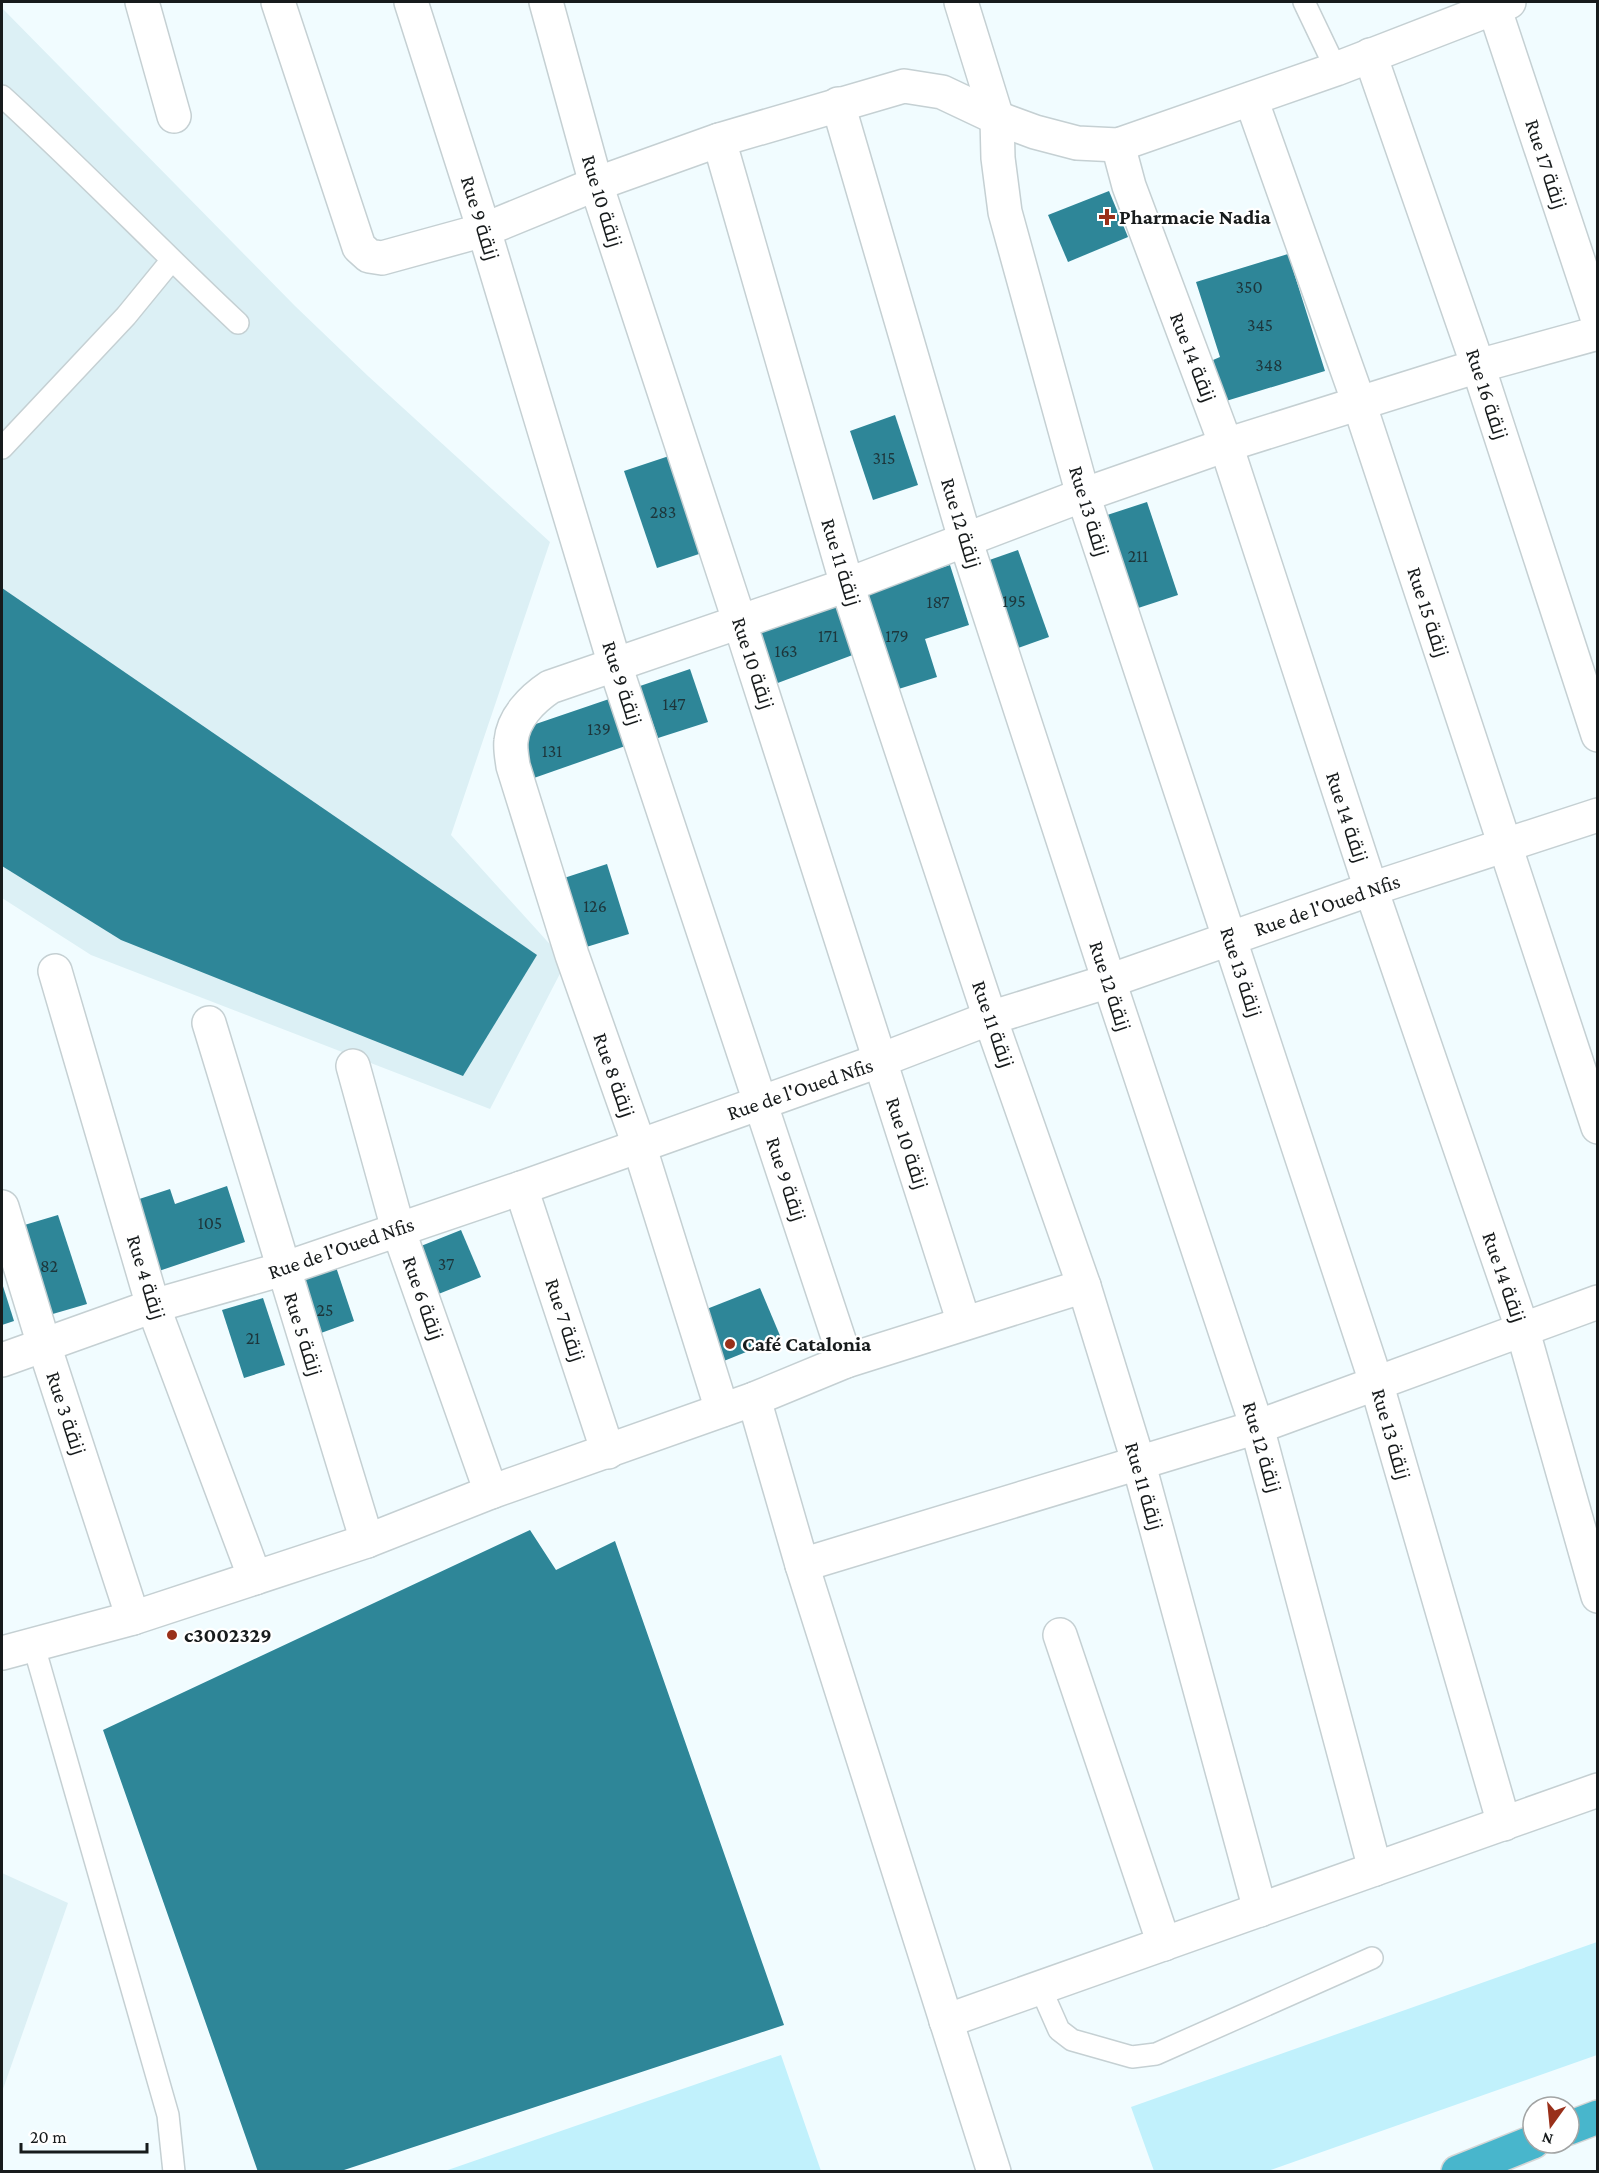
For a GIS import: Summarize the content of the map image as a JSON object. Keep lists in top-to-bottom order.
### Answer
{
  "streets": {
    "street": [
      "Rue 17 زنقة",
      "Rue 10 زنقة",
      "Rue 9 زنقة",
      "Rue 14 زنقة",
      "Rue 16 زنقة",
      "Rue 13 زنقة",
      "Rue 12 زنقة",
      "Rue 11 زنقة",
      "Rue 15 زنقة",
      "Rue de l'Oued Nfis",
      "Rue 8 زنقة",
      "Rue 4 زنقة",
      "Rue 6 زنقة",
      "Rue 7 زنقة",
      "Rue 5 زنقة",
      "Rue 3 زنقة"
    ]
  },
  "crossings": [
    ["Rue 10 زنقة", "Rue de l'Oued Nfis"],
    ["Rue 9 زنقة", "Rue de l'Oued Nfis"],
    ["Rue 9 زنقة", "Rue 8 زنقة"],
    ["Rue 14 زنقة", "Rue de l'Oued Nfis"],
    ["Rue 13 زنقة", "Rue de l'Oued Nfis"],
    ["Rue 12 زنقة", "Rue de l'Oued Nfis"],
    ["Rue 11 زنقة", "Rue de l'Oued Nfis"],
    ["Rue 15 زنقة", "Rue de l'Oued Nfis"],
    ["Rue de l'Oued Nfis", "Rue 8 زنقة"],
    ["Rue de l'Oued Nfis", "Rue 4 زنقة"],
    ["Rue de l'Oued Nfis", "Rue 6 زنقة"],
    ["Rue de l'Oued Nfis", "Rue 7 زنقة"],
    ["Rue de l'Oued Nfis", "Rue 5 زنقة"],
    ["Rue de l'Oued Nfis", "Rue 3 زنقة"]
  ],
  "places": {
    "health": ["Pharmacie Nadia"],
    "other": ["Café Catalonia", "c3002329"]
  },
  "house_numbers": [
    "350",
    "345",
    "348",
    "315",
    "283",
    "211",
    "195",
    "187",
    "171",
    "179",
    "163",
    "147",
    "139",
    "131",
    "126",
    "105",
    "37",
    "82",
    "25",
    "21"
  ],
  "scale_bar": "20 m",
  "north": "bottom"
}
